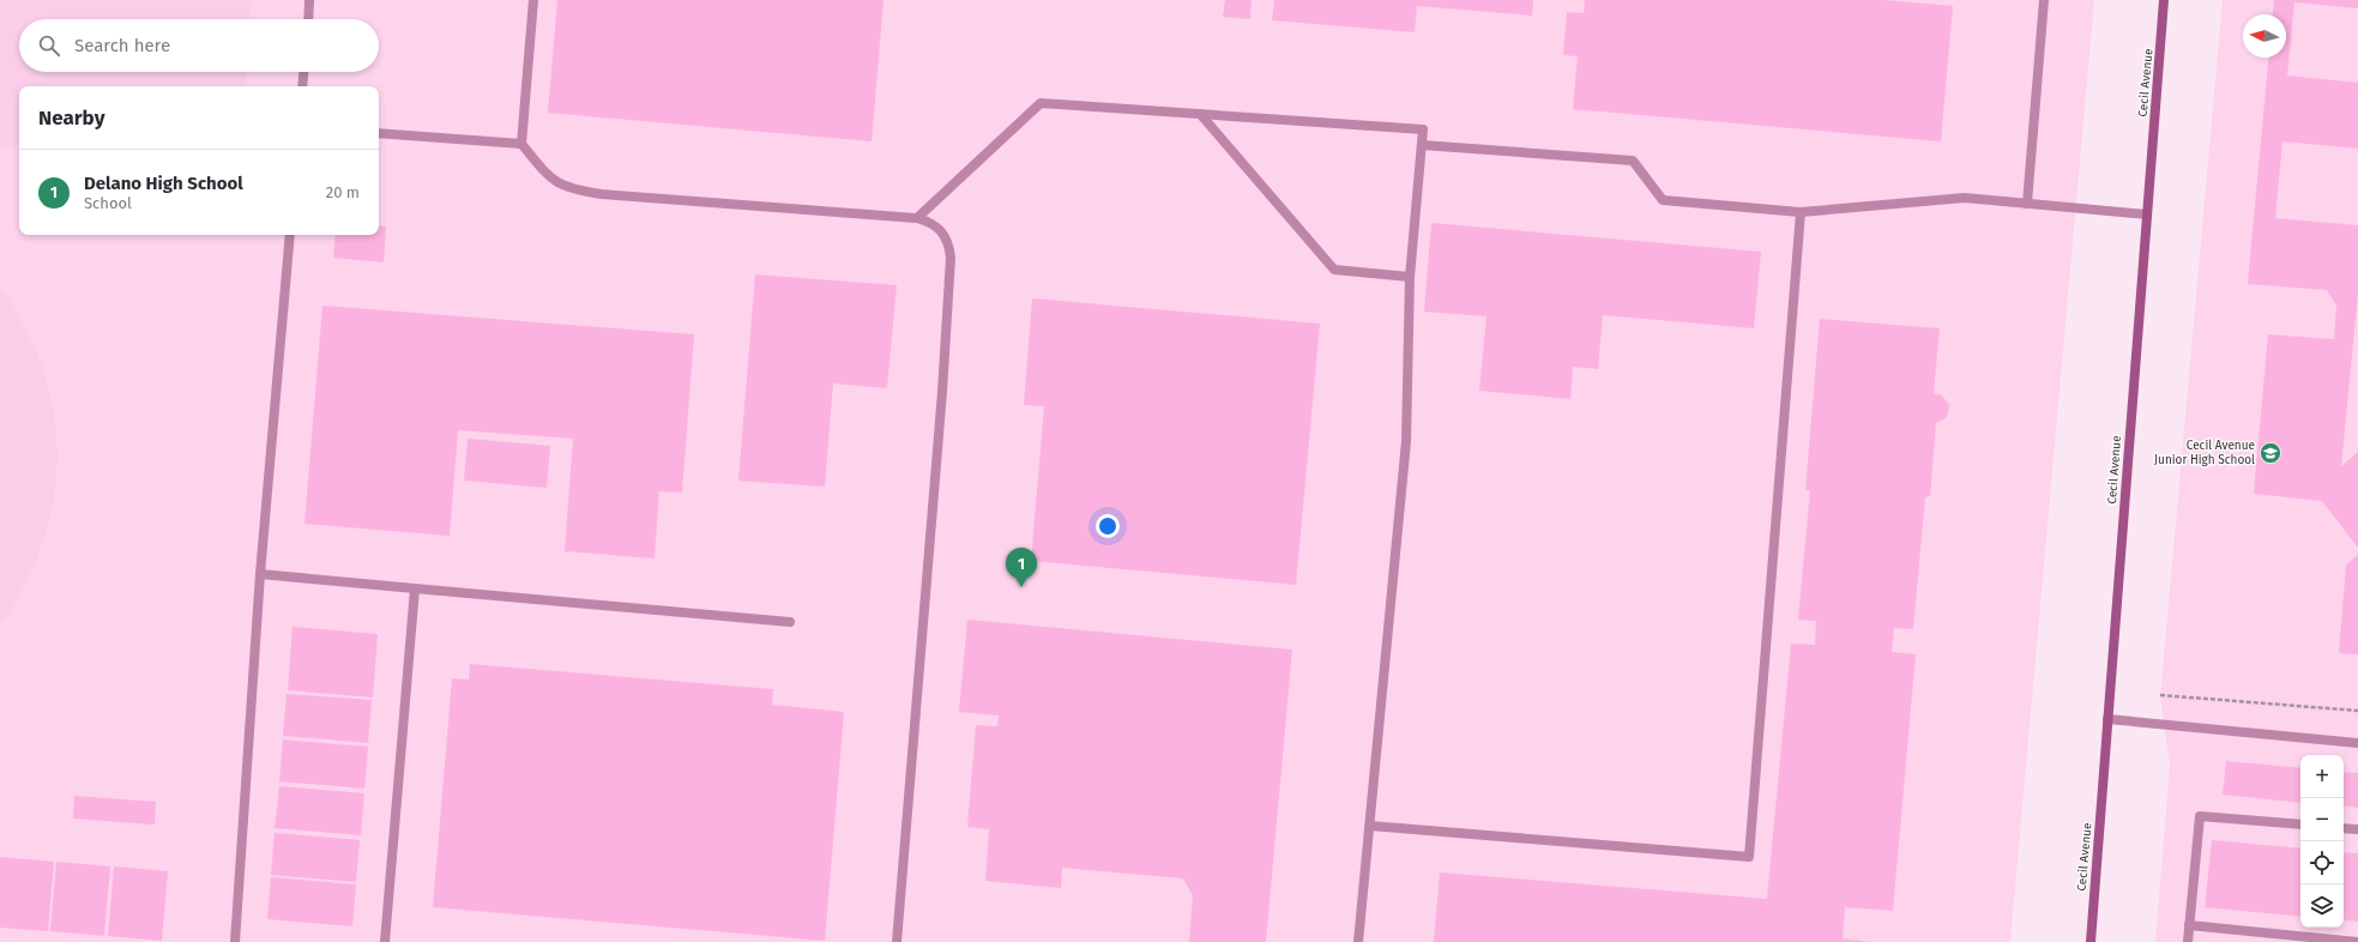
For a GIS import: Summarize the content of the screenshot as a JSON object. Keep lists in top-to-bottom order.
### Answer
{
  "streets": {
    "main road": ["Cecil Avenue"]
  },
  "places": {
    "school or university": ["Cecil Avenue Junior High School"]
  },
  "north": "left",
  "page": {
    "search": "Search here",
    "heading": "Nearby",
    "list": [
      {
        "mark": "1",
        "name": "Delano High School",
        "note": "School",
        "value": "20 m"
      }
    ],
    "pins": "1",
    "map_buttons": ["+", "−"]
  }
}
